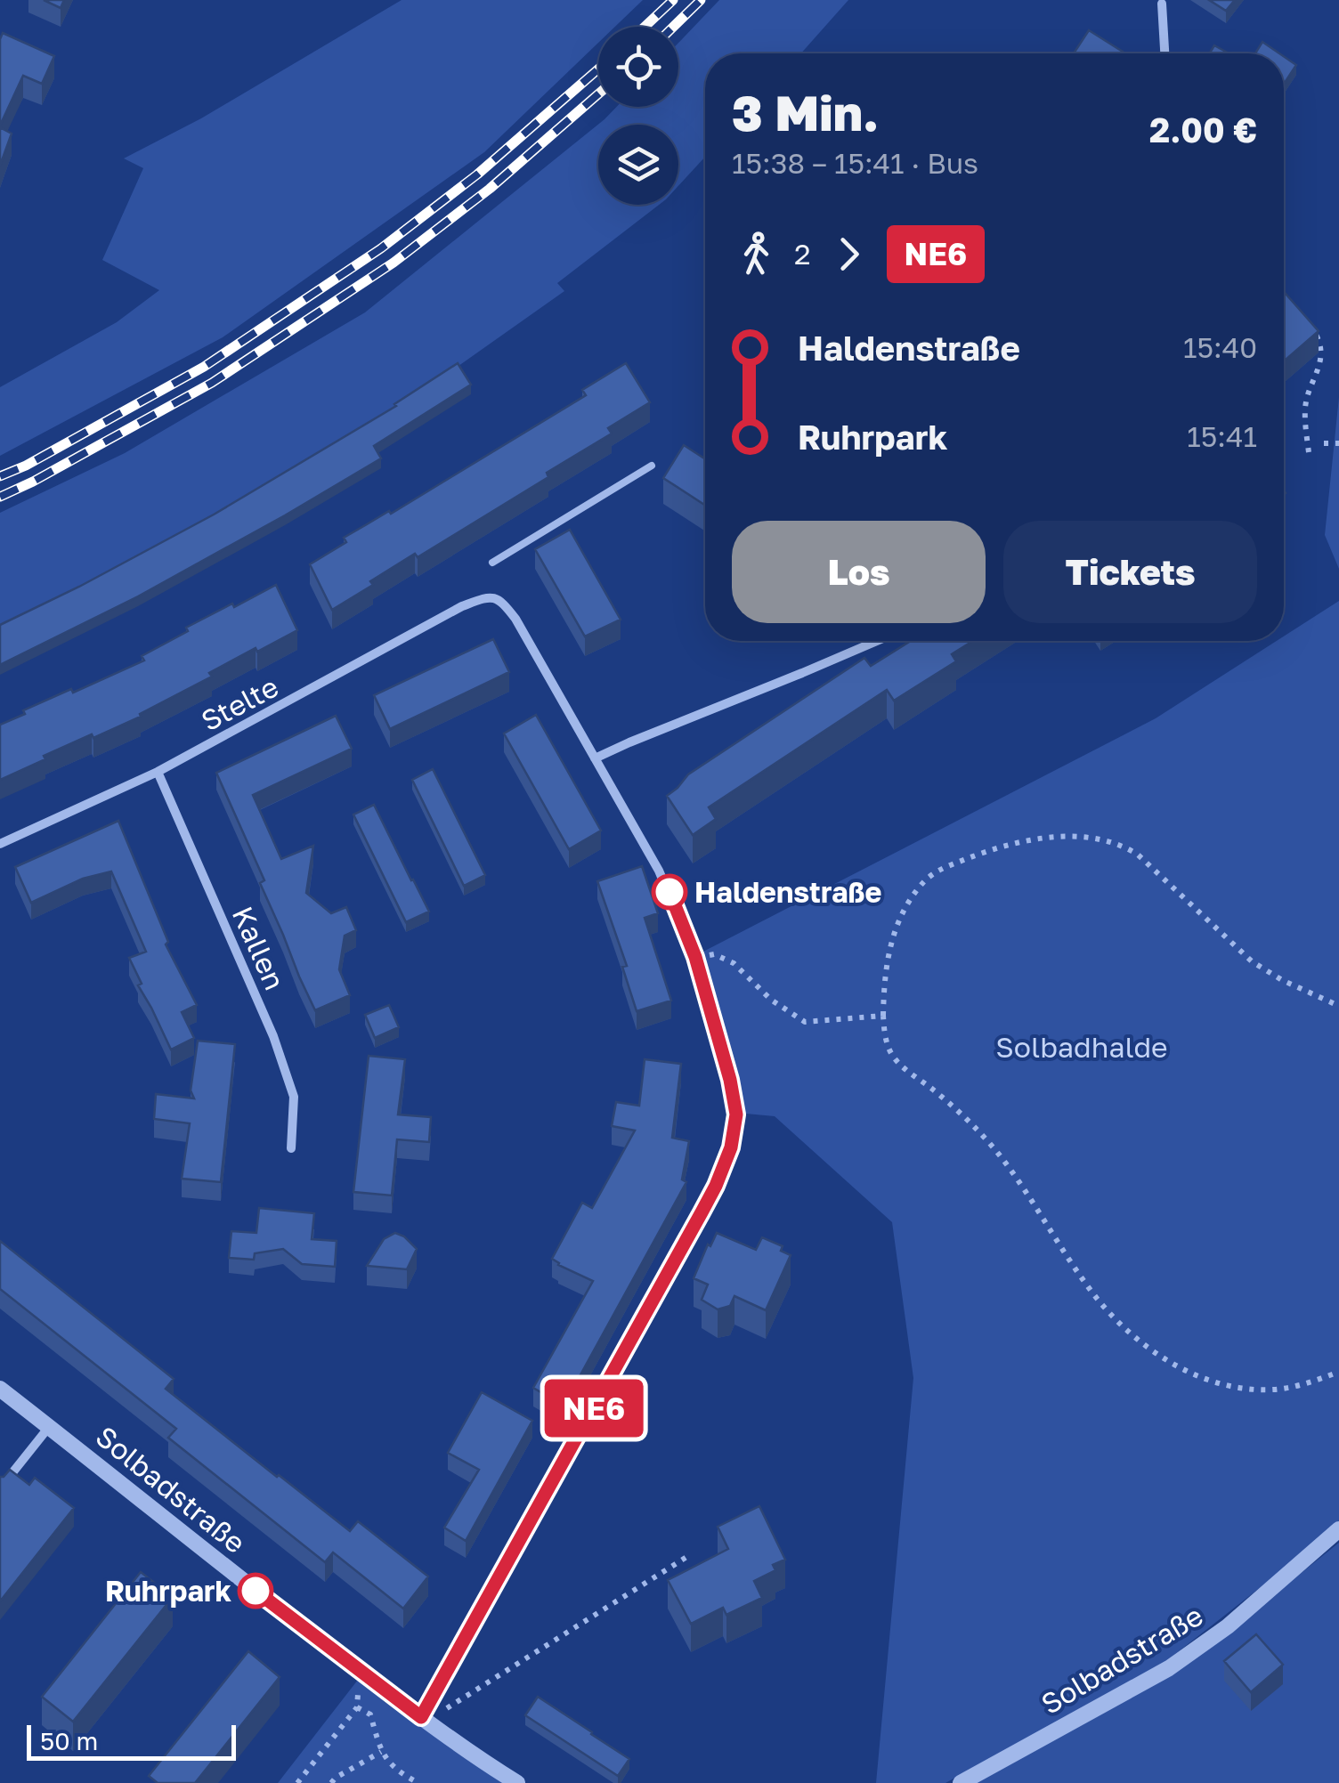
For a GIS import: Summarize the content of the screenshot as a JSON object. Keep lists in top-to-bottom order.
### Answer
{
  "streets": {
    "street": ["Stelte", "Kallen", "Solbadstraße"]
  },
  "crossings": [
    ["Stelte", "Kallen"]
  ],
  "parks": ["Solbadhalde"],
  "places": ["Haldenstraße", "Ruhrpark"],
  "lines": ["bus line NE6"],
  "scale_bar": "50 m",
  "page": {
    "on_map": "NE6",
    "heading": ["3 Min.", "15:38 – 15:41 · Bus", "2.00 €"],
    "legs": ["2", "NE6"],
    "list": [
      {
        "name": "Haldenstraße",
        "value": "15:40"
      },
      {
        "name": "Ruhrpark",
        "value": "15:41"
      }
    ],
    "buttons": ["Los", "Tickets"],
    "scale": "50 m"
  }
}
